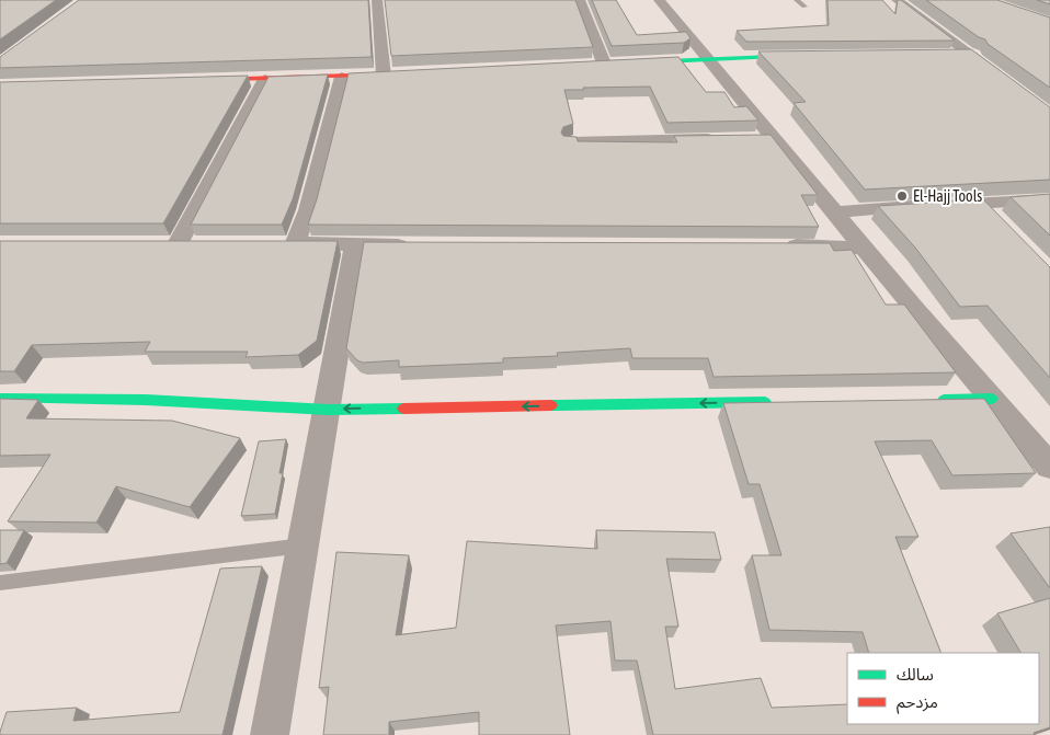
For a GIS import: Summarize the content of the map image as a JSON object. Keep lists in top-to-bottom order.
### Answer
{
  "places": ["El-Hajj Tools"],
  "legend": ["سالك", "مزدحم"]
}
